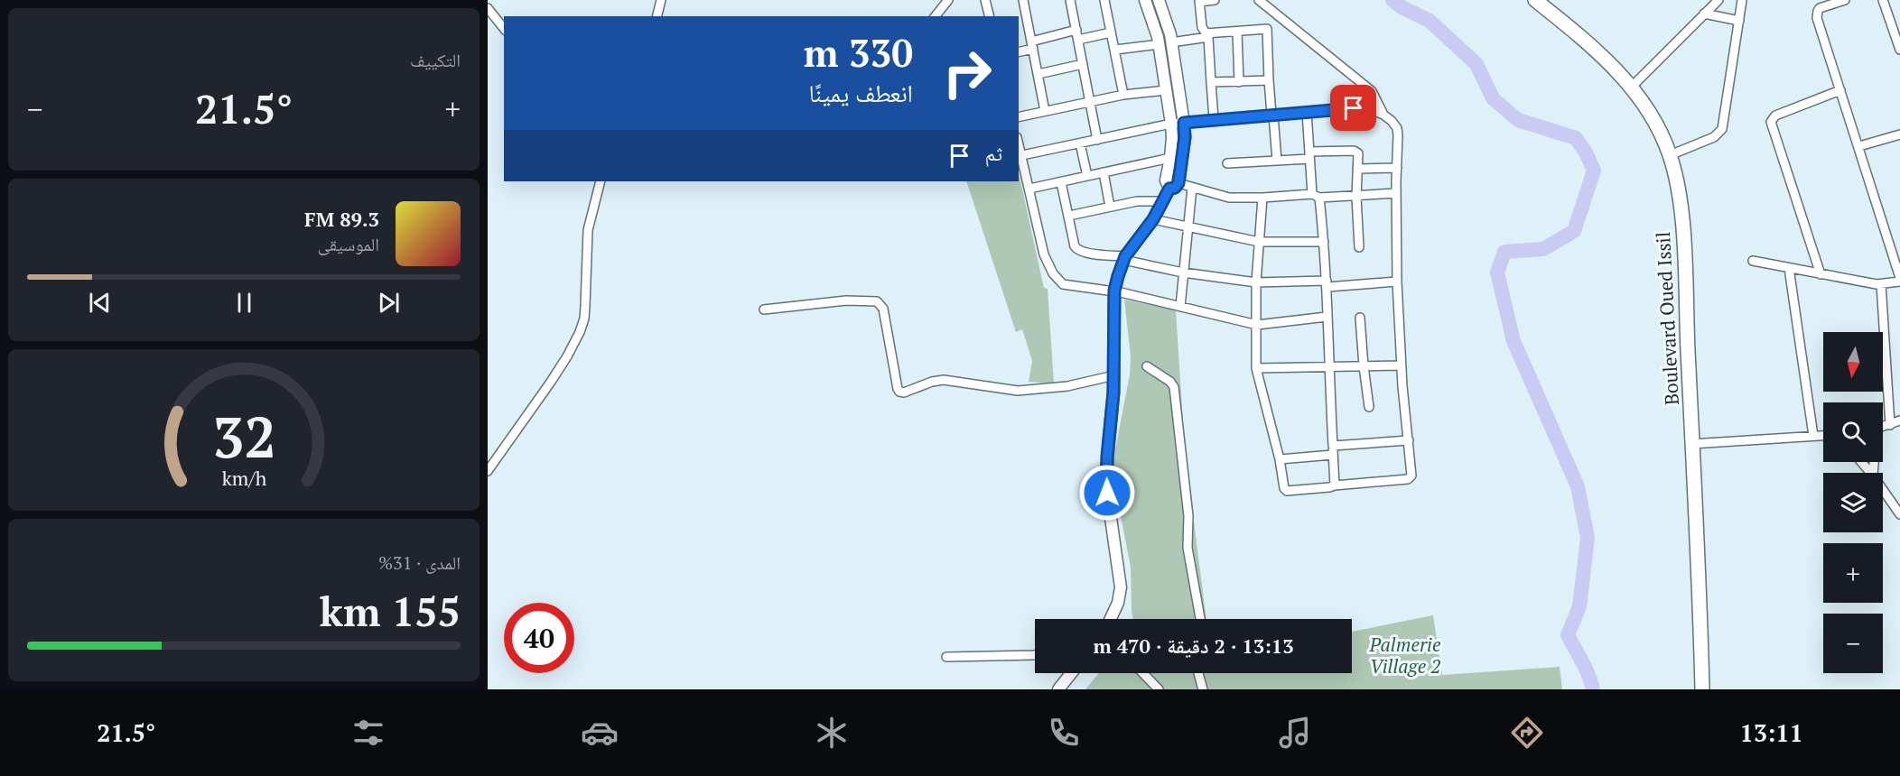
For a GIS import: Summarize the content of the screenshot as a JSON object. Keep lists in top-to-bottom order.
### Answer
{
  "streets": {
    "main road": ["Boulevard Oued Issil"]
  },
  "parks": ["Palmerie Village 2"],
  "north": "bottom",
  "page": {
    "tile": [
      "التكييف",
      ["المدى · 31%", "155 km"]
    ],
    "turn": ["330 m", "انعطف يمينًا"],
    "heat": ["−", "21.5°", "+"],
    "then": "ثم",
    "song": ["89.3 FM", "الموسيقى"],
    "map_buttons": ["+", "−"],
    "limit": "40",
    "trip": "13:13 · 2 دقيقة · 470 m",
    "tabs": ["13:11", "21.5°"],
    "gauge": ["32", "km/h"]
  }
}
